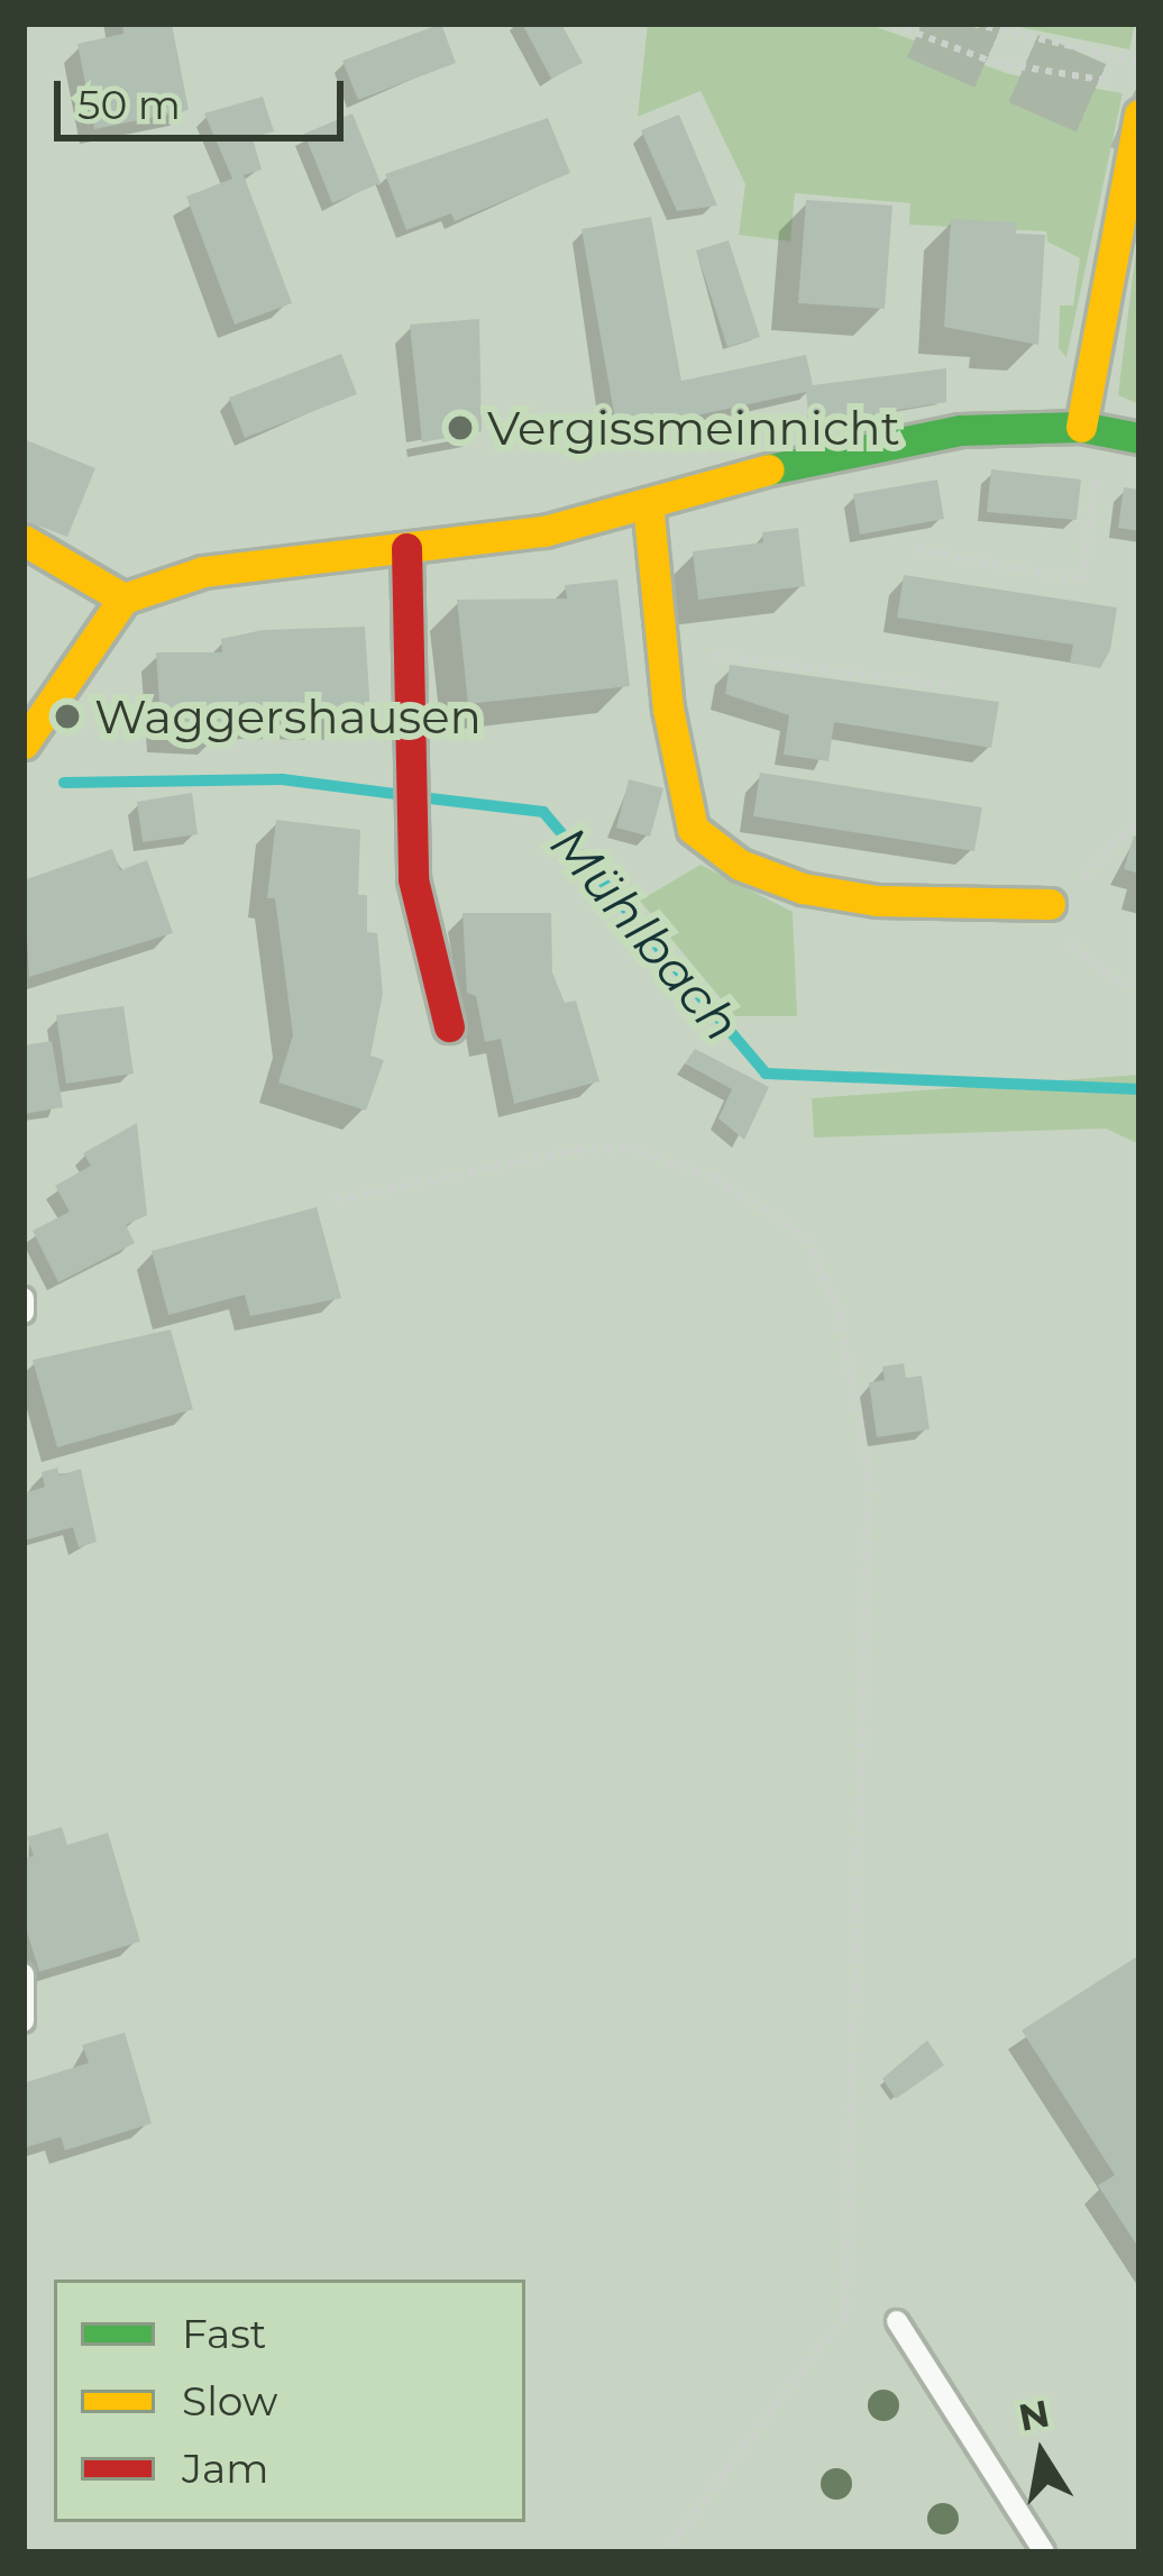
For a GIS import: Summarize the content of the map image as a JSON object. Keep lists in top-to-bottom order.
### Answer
{
  "water": ["Mühlbach"],
  "places": ["Vergissmeinnicht", "Waggershausen"],
  "legend": ["Fast", "Slow", "Jam"],
  "scale_bar": "50 m",
  "north": "top"
}
